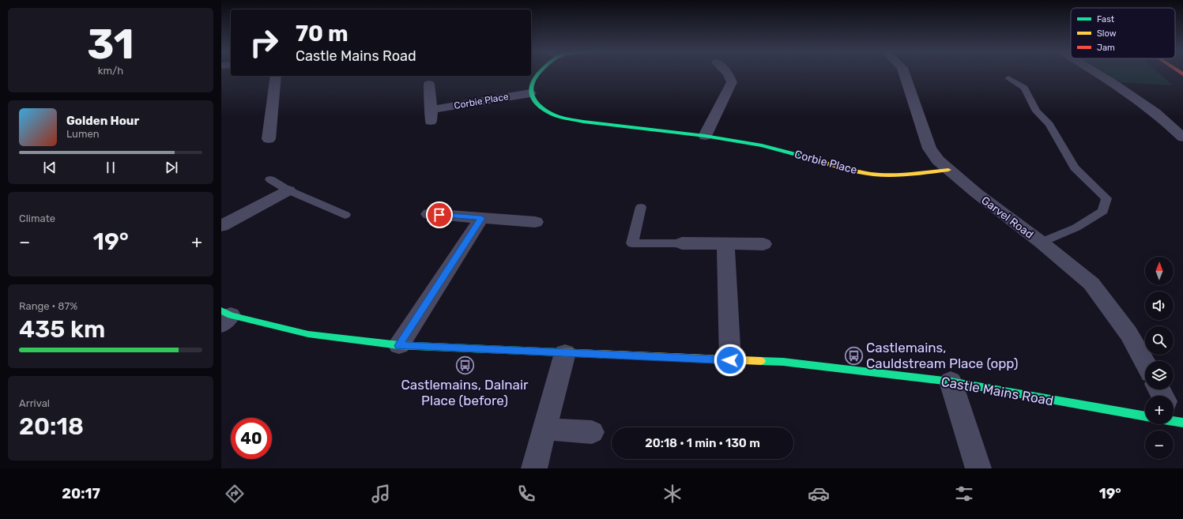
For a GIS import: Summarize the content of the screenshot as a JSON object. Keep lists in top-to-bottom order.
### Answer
{
  "streets": {
    "street": ["Corbie Place", "Garvel Road", "Castle Mains Road"]
  },
  "crossings": [
    ["Corbie Place", "Garvel Road"]
  ],
  "places": {
    "bus stop": ["Castlemains, Cauldstream Place (opp)", "Castlemains, Dalnair Place (before)"]
  },
  "legend": ["Fast", "Slow", "Jam"],
  "north": "top",
  "page": {
    "tile": [
      ["31", "km/h"],
      "Climate",
      ["Range · 87%", "435 km"],
      ["Arrival", "20:18"]
    ],
    "turn": ["70 m", "Castle Mains Road"],
    "song": ["Golden Hour", "Lumen"],
    "heat": ["−", "19°", "+"],
    "map_buttons": ["+", "−"],
    "limit": "40",
    "trip": "20:18 · 1 min · 130 m",
    "tabs": ["20:17", "19°"]
  }
}
